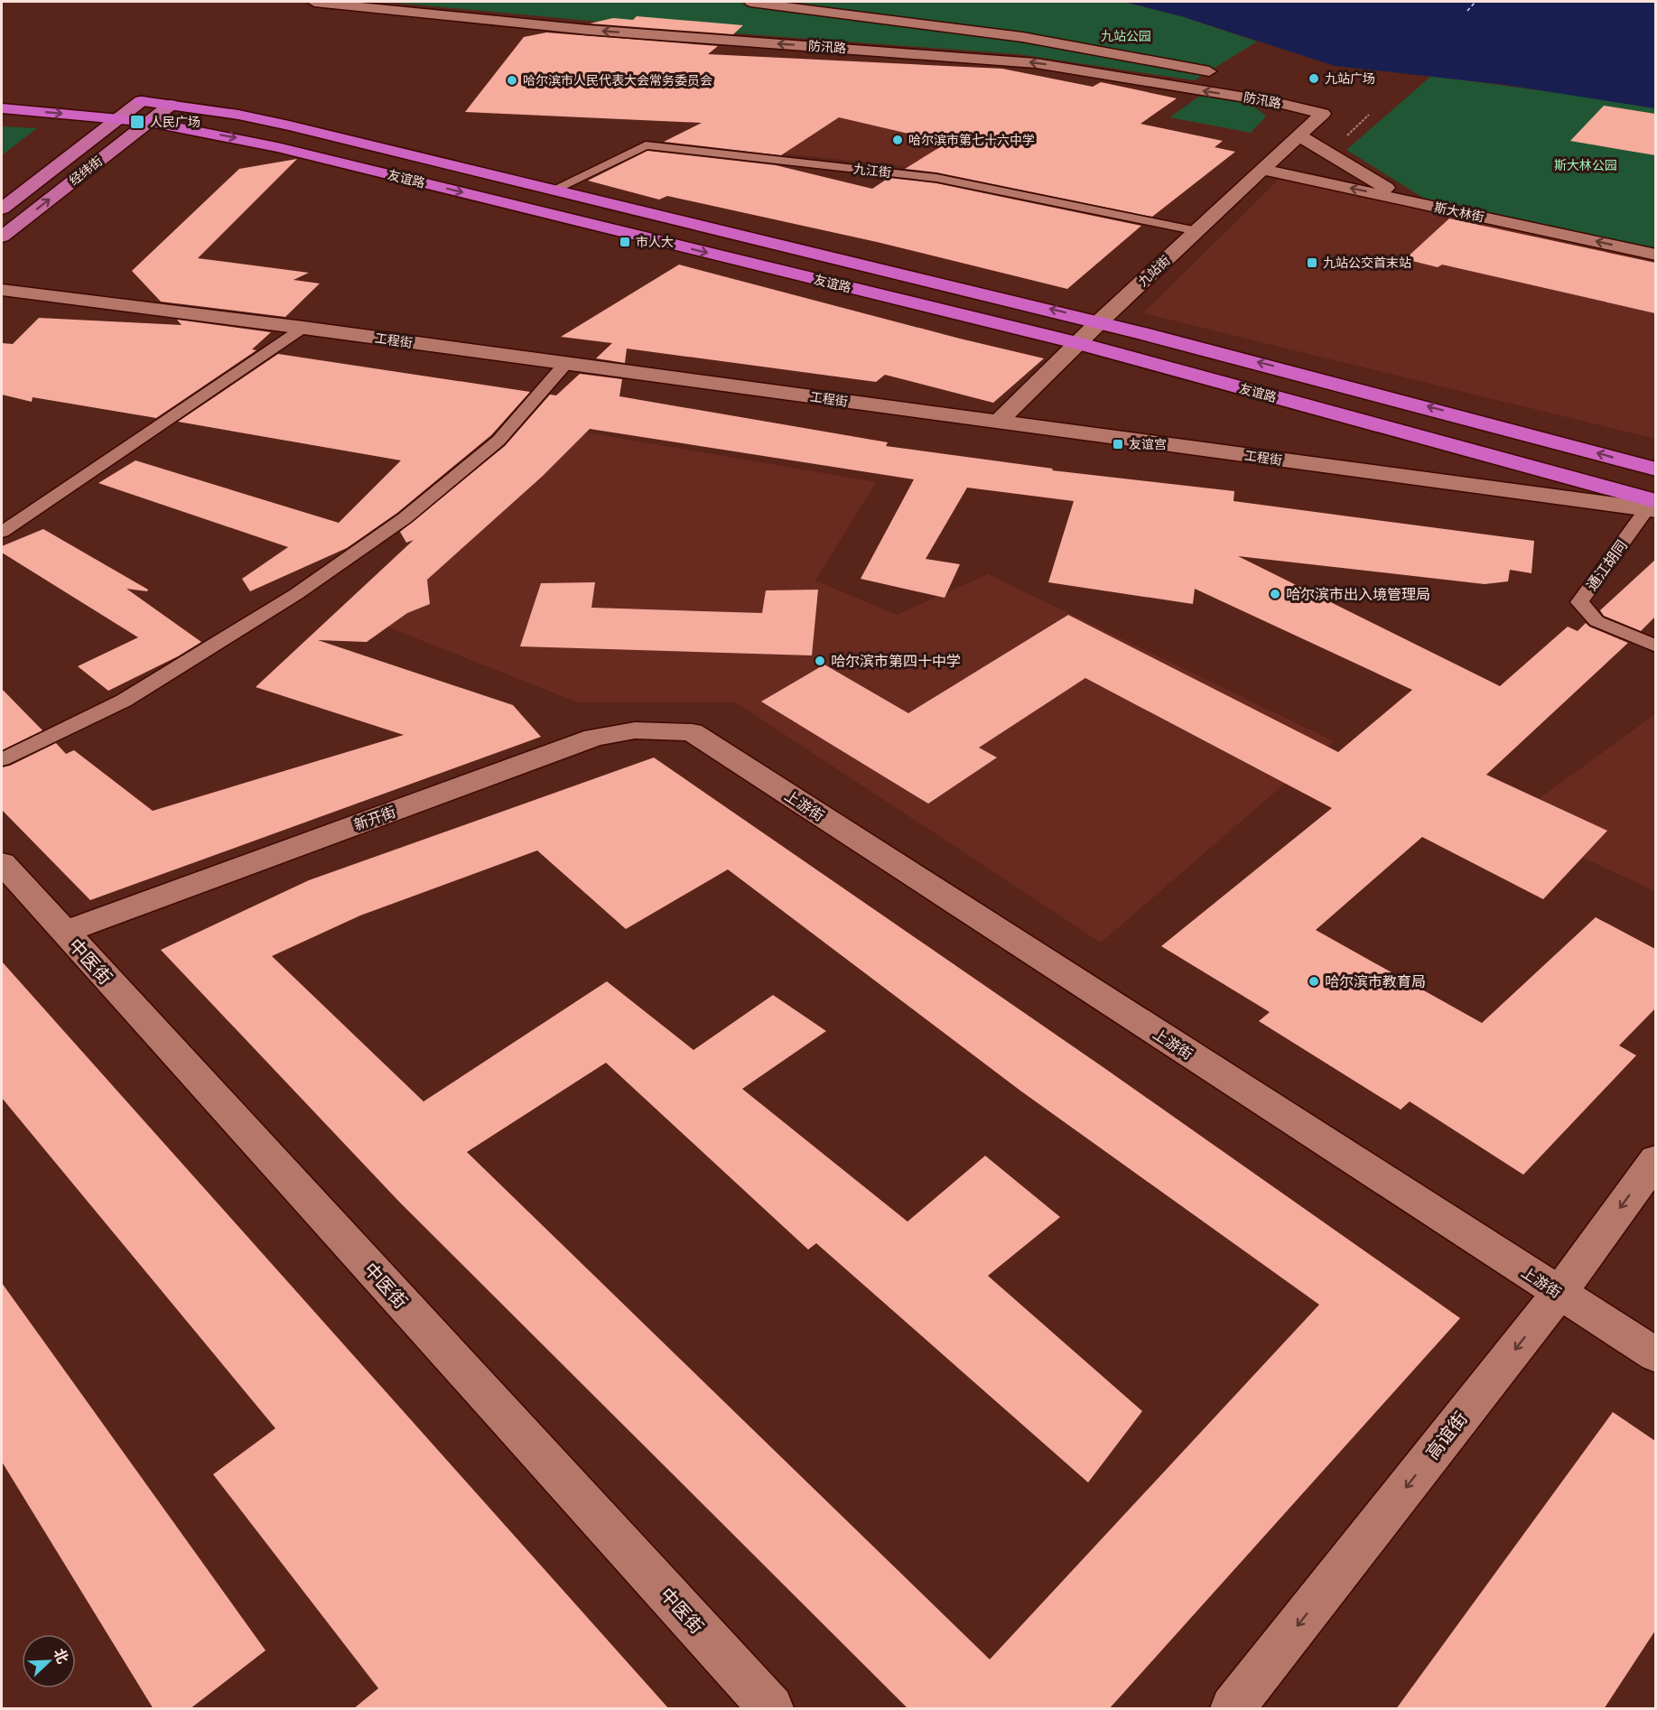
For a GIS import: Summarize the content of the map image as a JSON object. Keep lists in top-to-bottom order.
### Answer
{
  "streets": {
    "highway": ["友谊路"],
    "main road": ["经纬街"],
    "street": [
      "防汛路",
      "斯大林街",
      "九站街",
      "工程街",
      "上游街",
      "新开街",
      "中医街",
      "高谊街"
    ],
    "lane": ["九江街", "通江胡同"]
  },
  "crossings": [
    ["防汛路", "九站街"],
    ["经纬街", "友谊路"],
    ["九江街", "友谊路"],
    ["九江街", "九站街"],
    ["友谊路", "九站街"],
    ["友谊路", "工程街"],
    ["友谊路", "通江胡同"],
    ["斯大林街", "九站街"],
    ["九站街", "工程街"],
    ["工程街", "通江胡同"],
    ["上游街", "新开街"],
    ["上游街", "高谊街"],
    ["新开街", "中医街"]
  ],
  "one_way": ["高谊街"],
  "parks": ["九站公园", "斯大林公园"],
  "places": {
    "other": [
      "九站广场",
      "哈尔滨市人民代表大会常务委员会",
      "哈尔滨市第七十六中学",
      "哈尔滨市出入境管理局",
      "哈尔滨市第四十中学",
      "哈尔滨市教育局"
    ],
    "transit": [
      "人民广场",
      "市人大",
      "九站公交首末站",
      "友谊宫"
    ]
  },
  "north": "top right"
}
